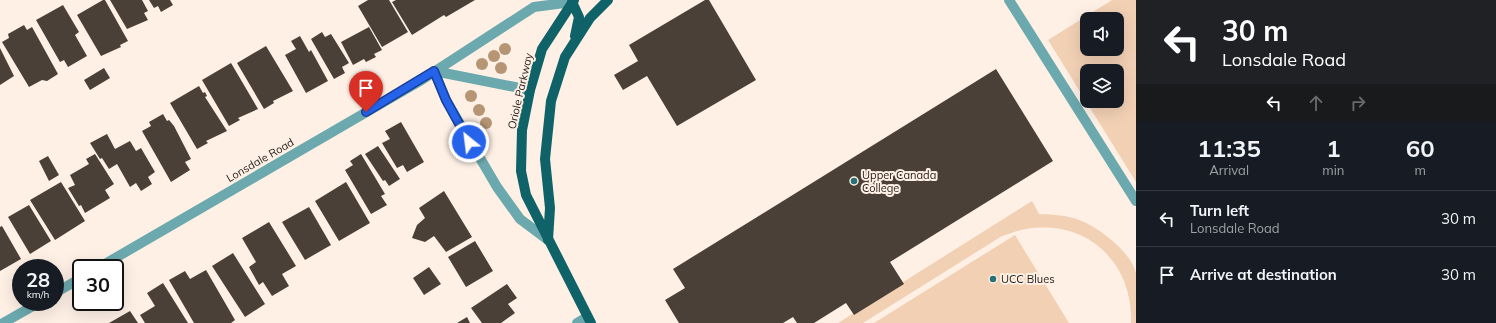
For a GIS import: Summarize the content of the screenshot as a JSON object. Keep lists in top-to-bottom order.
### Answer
{
  "streets": {
    "main road": ["Oriole Parkway"],
    "street": ["Lonsdale Road"]
  },
  "crossings": [
    ["Oriole Parkway", "Lonsdale Road"]
  ],
  "places": ["Upper Canada College", "UCC Blues"],
  "page": {
    "turn": ["30 m", "Lonsdale Road"],
    "eta": [
      "11:35",
      "Arrival",
      "1",
      "min",
      "60",
      "m"
    ],
    "list": [
      {
        "name": "Turn left",
        "note": "Lonsdale Road",
        "value": "30 m"
      },
      {
        "name": "Arrive at destination",
        "value": "30 m"
      }
    ],
    "speed": "28 km/h",
    "limit": "30"
  }
}
